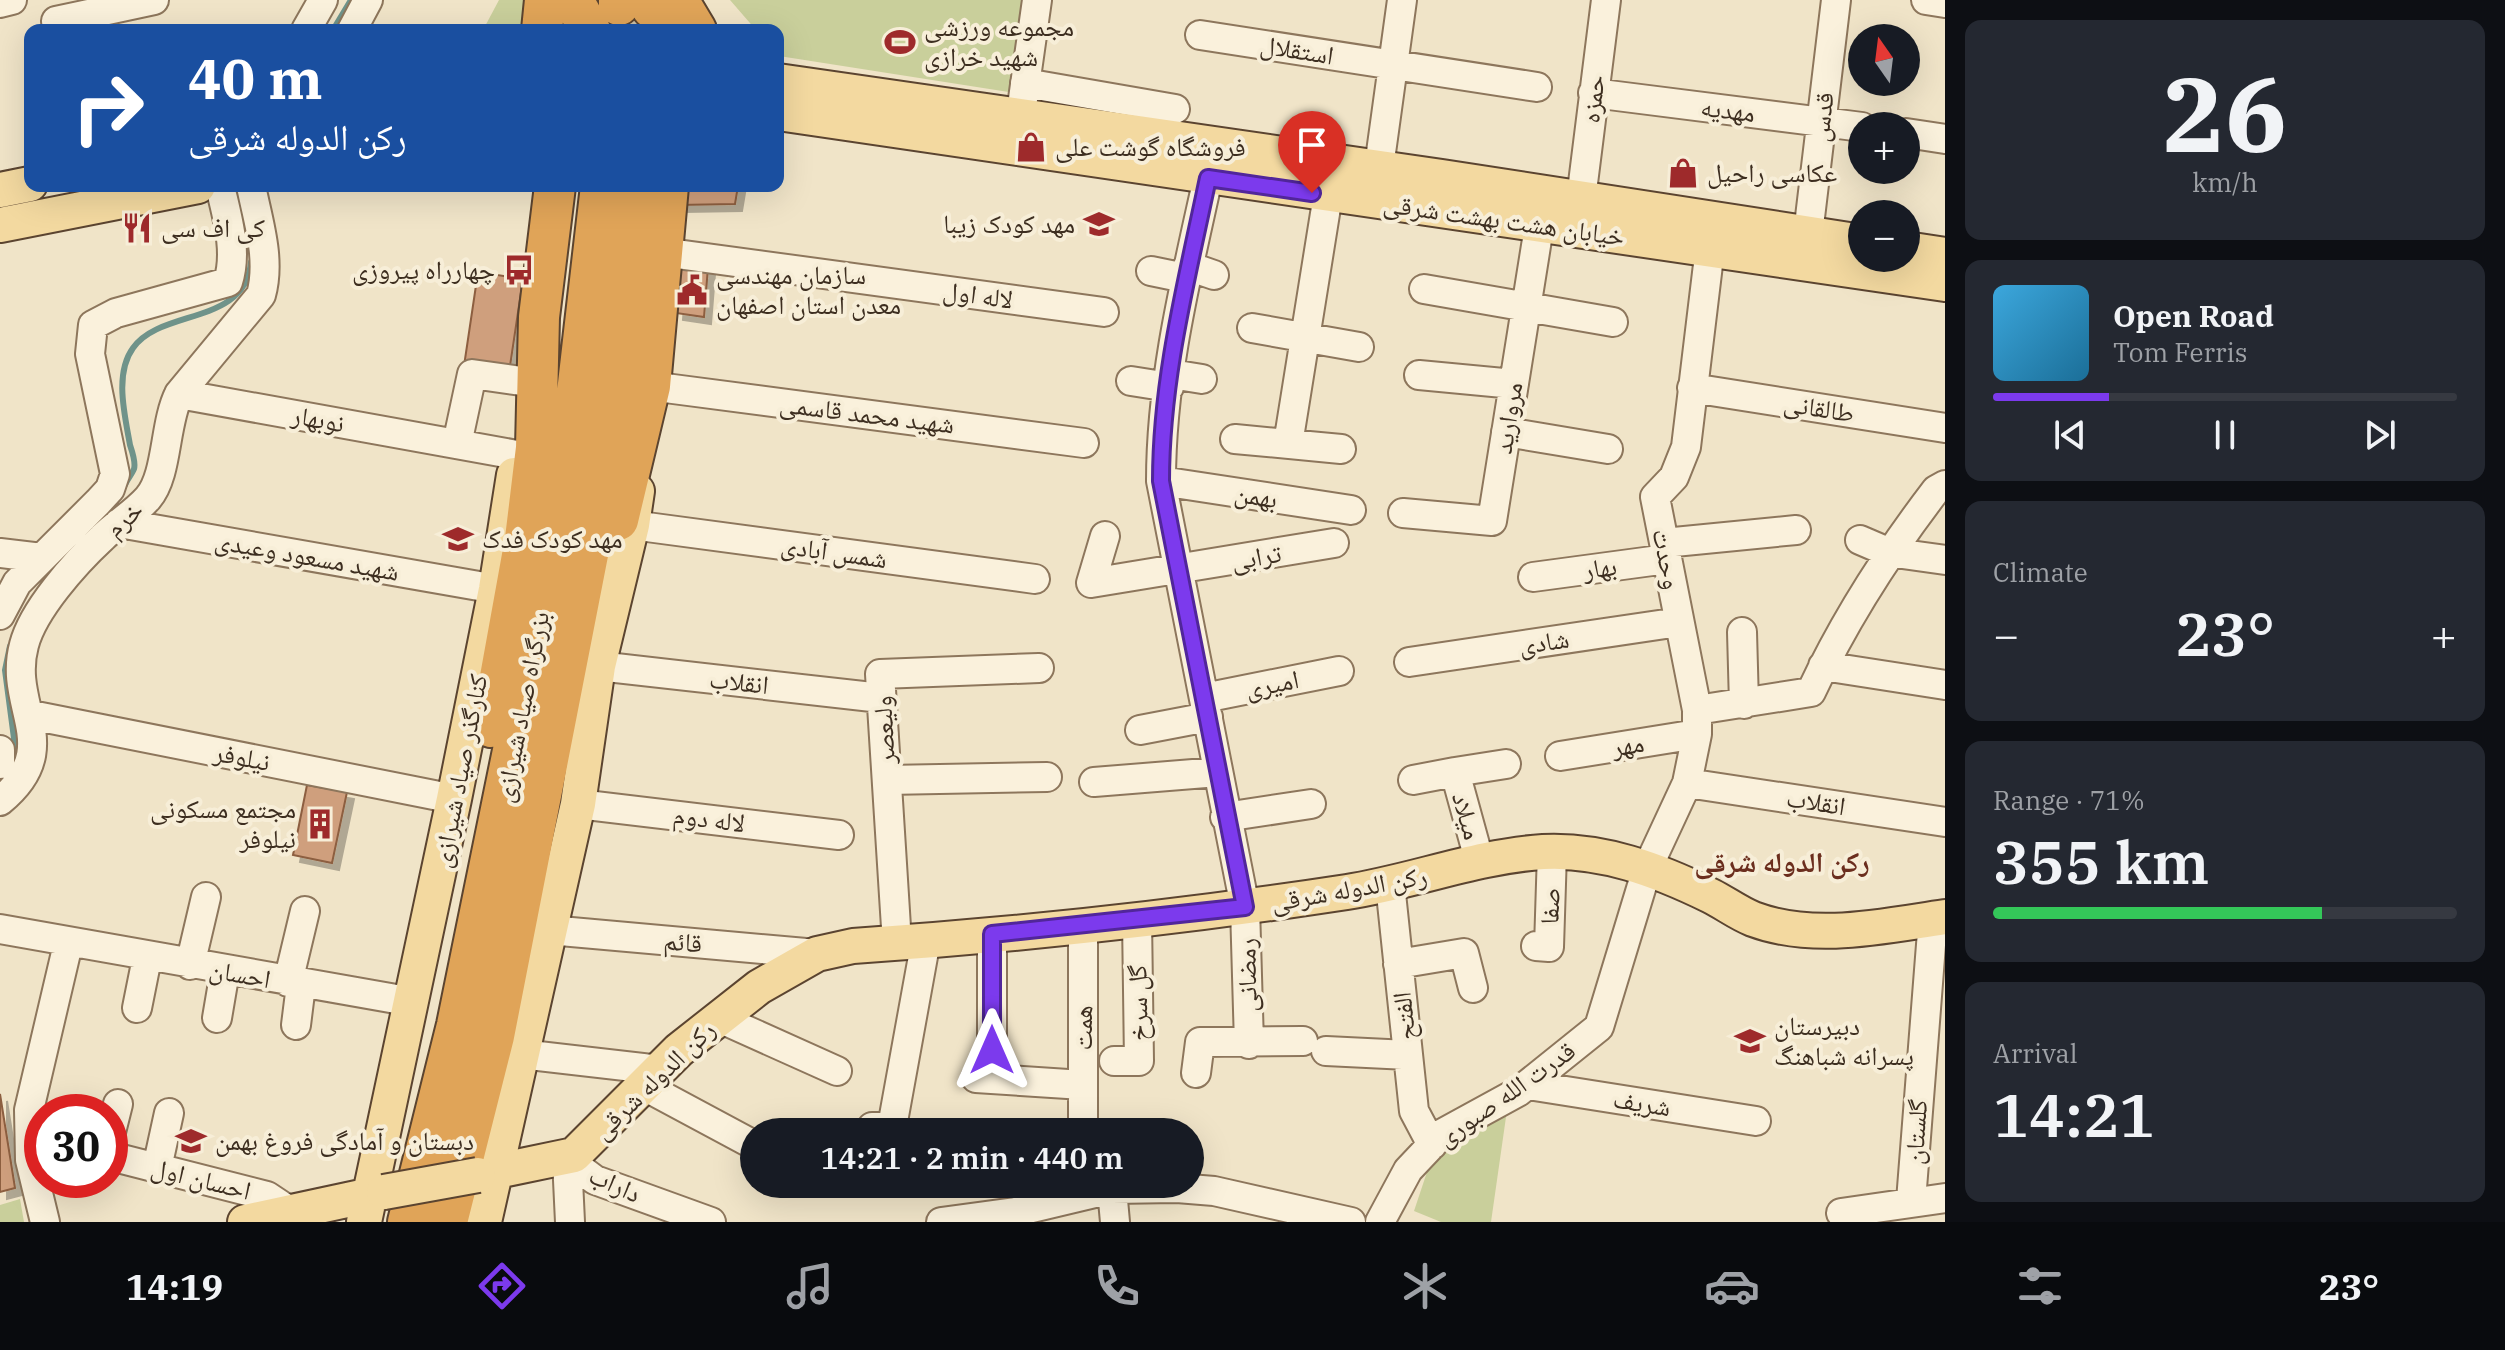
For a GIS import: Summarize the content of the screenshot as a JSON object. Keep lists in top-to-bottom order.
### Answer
{
  "streets": {
    "highway": ["بزرگراه صیاد شیرازی"],
    "main road": ["خیابان هشت بهشت شرقی", "کنارگذر صیاد شیرازی", "رکن الدوله شرقی"],
    "street": [
      "استقلال",
      "حمزه",
      "مهدیه",
      "قدس",
      "لاله اول",
      "طالقانی",
      "شهید محمد قاسمی",
      "مروارید",
      "نوبهار",
      "بهمن",
      "خرم",
      "شمس آبادی",
      "شهید مسعود وعیدی",
      "ترابی",
      "وحدت",
      "بهار",
      "شادی",
      "انقلاب",
      "امیری",
      "ولیعصر",
      "مهر",
      "نیلوفر",
      "میلاد",
      "لاله دوم",
      "صفا",
      "قائم",
      "احسان",
      "رمضانی",
      "گل سرخ",
      "الفتح",
      "همت",
      "قدرت الله صبوری",
      "شریف",
      "گلستان",
      "احسان اول",
      "داراب"
    ]
  },
  "crossings": [
    ["حمزه", "مهدیه"],
    ["حمزه", "خیابان هشت بهشت شرقی"],
    ["مهدیه", "قدس"],
    ["قدس", "خیابان هشت بهشت شرقی"],
    ["خیابان هشت بهشت شرقی", "مروارید"],
    ["خیابان هشت بهشت شرقی", "وحدت"],
    ["خیابان هشت بهشت شرقی", "رمضانی"],
    ["طالقانی", "وحدت"],
    ["نوبهار", "خرم"],
    ["نوبهار", "کنارگذر صیاد شیرازی"],
    ["بهمن", "رمضانی"],
    ["خرم", "شهید مسعود وعیدی"],
    ["خرم", "نیلوفر"],
    ["شهید مسعود وعیدی", "کنارگذر صیاد شیرازی"],
    ["ترابی", "رمضانی"],
    ["وحدت", "بهار"],
    ["وحدت", "شادی"],
    ["وحدت", "انقلاب"],
    ["وحدت", "مهر"],
    ["وحدت", "رکن الدوله شرقی"],
    ["وحدت", "قدرت الله صبوری"],
    ["انقلاب", "ولیعصر"],
    ["امیری", "رمضانی"],
    ["بزرگراه صیاد شیرازی", "کنارگذر صیاد شیرازی"],
    ["بزرگراه صیاد شیرازی", "رکن الدوله شرقی"],
    ["ولیعصر", "رکن الدوله شرقی"],
    ["نیلوفر", "کنارگذر صیاد شیرازی"],
    ["کنارگذر صیاد شیرازی", "رکن الدوله شرقی"],
    ["کنارگذر صیاد شیرازی", "احسان"],
    ["میلاد", "رکن الدوله شرقی"],
    ["رکن الدوله شرقی", "صفا"],
    ["رکن الدوله شرقی", "قائم"],
    ["رکن الدوله شرقی", "رمضانی"],
    ["رکن الدوله شرقی", "گل سرخ"],
    ["رکن الدوله شرقی", "الفتح"],
    ["رکن الدوله شرقی", "همت"],
    ["رکن الدوله شرقی", "قدرت الله صبوری"],
    ["رکن الدوله شرقی", "گلستان"],
    ["رکن الدوله شرقی", "احسان اول"],
    ["رکن الدوله شرقی", "داراب"],
    ["الفتح", "قدرت الله صبوری"],
    ["قدرت الله صبوری", "شریف"]
  ],
  "districts": ["رکن الدوله شرقی"],
  "places": {
    "sports": ["مجموعه ورزشی شهید خرازی"],
    "shop": ["فروشگاه گوشت علی", "عکاسی راحیل"],
    "school or university": [
      "مهد کودک زیبا",
      "مهد کودک فدک",
      "دبیرستان پسرانه شباهنگ",
      "دبستان و آمادگی فروغ بهمن"
    ],
    "restaurant": ["کی اف سی"],
    "bus stop": ["چهارراه پیروزی"],
    "public building": ["سازمان مهندسی معدن استان اصفهان"],
    "building": ["مجتمع مسکونی نیلوفر"]
  },
  "north": "top",
  "page": {
    "tile": [
      ["26", "km/h"],
      "Climate",
      ["Range · 71%", "355 km"],
      ["Arrival", "14:21"]
    ],
    "map_buttons": ["+", "−"],
    "turn": ["40 m", "رکن الدوله شرقی"],
    "song": ["Open Road", "Tom Ferris"],
    "heat": ["−", "23°", "+"],
    "limit": "30",
    "trip": "14:21 · 2 min · 440 m",
    "tabs": ["14:19", "23°"]
  }
}
